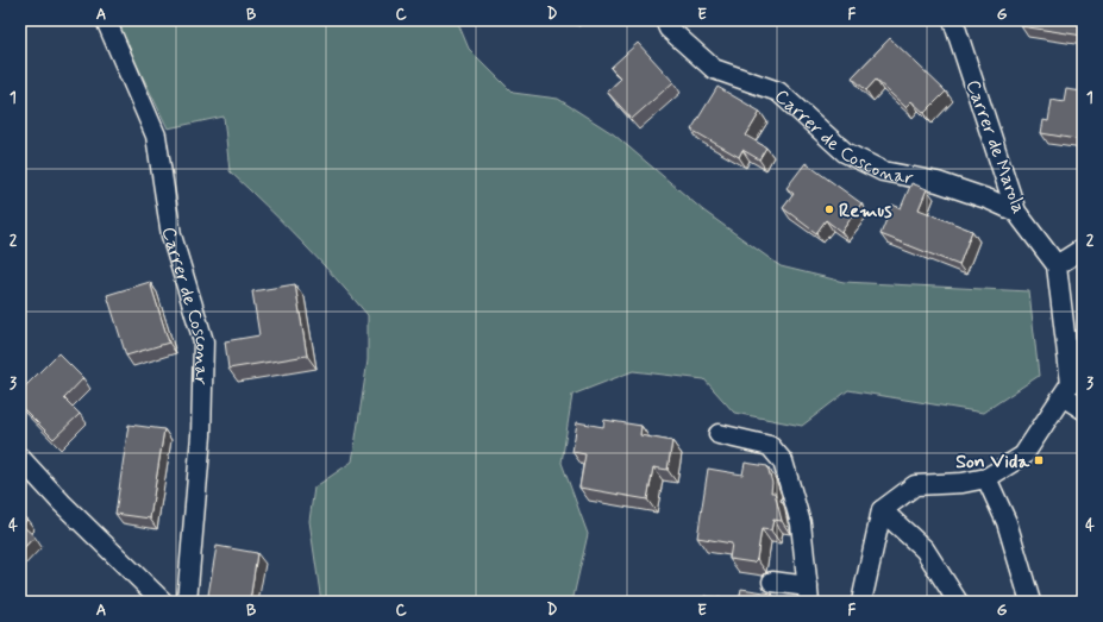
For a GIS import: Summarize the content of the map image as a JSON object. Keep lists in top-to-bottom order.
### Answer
{
  "streets": {
    "street": ["Carrer de Cosconar", "Carrer de Marola"]
  },
  "crossings": [
    ["Carrer de Cosconar", "Carrer de Marola"]
  ],
  "places": {
    "other": ["Remus"],
    "transit": ["Son Vida"]
  },
  "grid": {
    "columns": [
      "A",
      "B",
      "C",
      "D",
      "E",
      "F",
      "G"
    ],
    "rows": [
      "1",
      "2",
      "3",
      "4"
    ]
  }
}
